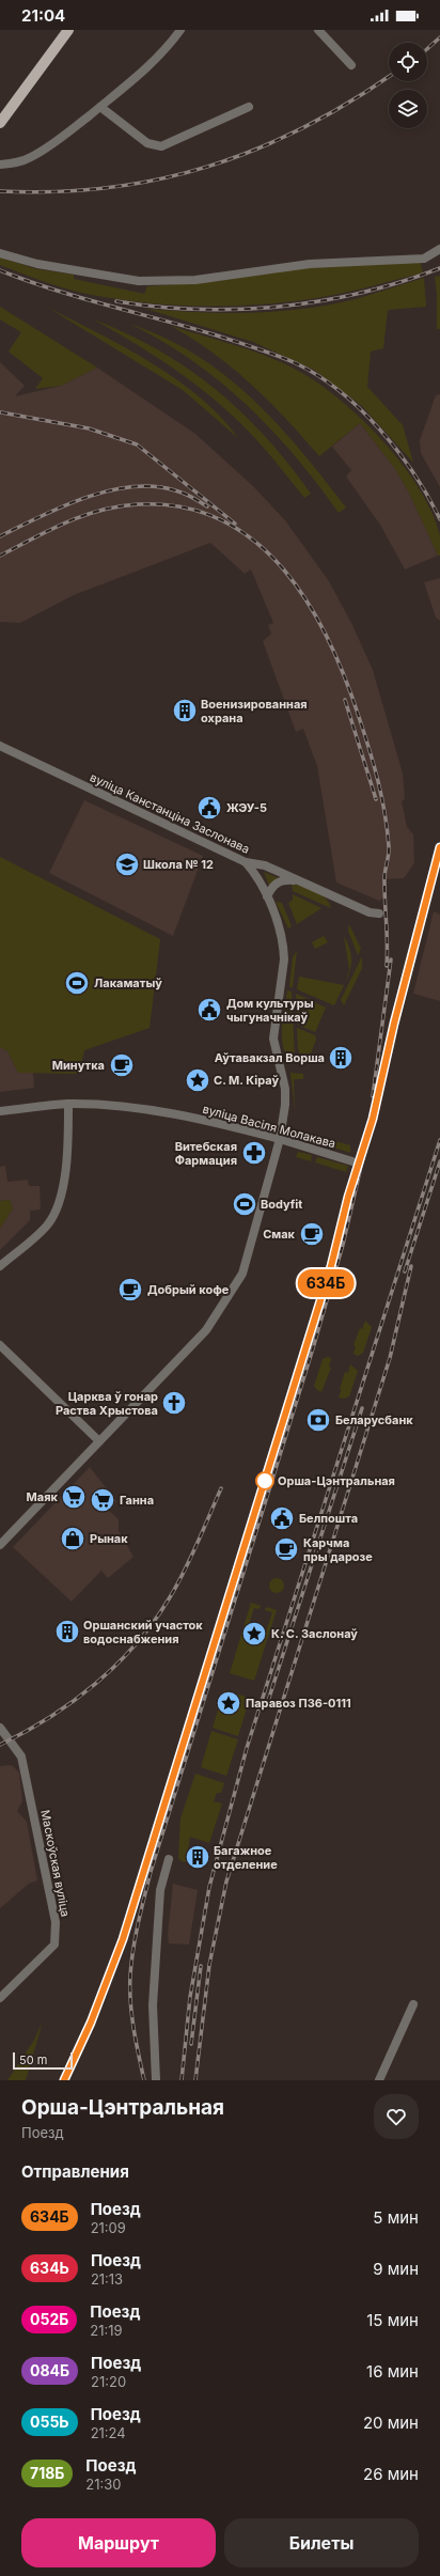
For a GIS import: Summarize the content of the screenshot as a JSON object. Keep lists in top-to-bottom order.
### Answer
{
  "streets": {
    "street": ["вуліца Канстанціна Заслонава", "вуліца Васіля Молакава", "Маскоўская вуліца"]
  },
  "places": {
    "building": [
      "Военизированная охрана",
      "Аўтавакзал Ворша",
      "Оршанский участок водоснабжения",
      "Багажное отделение"
    ],
    "public building": ["ЖЭУ-5", "Дом культуры чыгуначнікаў", "Белпошта"],
    "school or university": ["Школа № 12"],
    "sports": ["Лакаматыў", "Bodyfit"],
    "cafe": [
      "Минутка",
      "Смак",
      "Добрый кофе",
      "Карчма пры дарозе"
    ],
    "place": ["С. М. Кіраў", "К. С. Заслонаў", "Паравоз П36-0111"],
    "pharmacy": ["Витебская Фармация"],
    "church": ["Царква ў гонар Раства Хрыстова"],
    "bank": ["Беларусбанк"],
    "other": ["Орша-Цэнтральная"],
    "supermarket": ["Маяк", "Ганна"],
    "shop": ["Рынак"]
  },
  "scale_bar": "50 m",
  "page": {
    "status": "21:04",
    "on_map": "634Б",
    "scale": "50 m",
    "heading": [
      ["Орша-Цэнтральная", "Поезд"],
      "Отправления"
    ],
    "list": [
      {
        "mark": "634Б",
        "name": "Поезд",
        "note": "21:09",
        "value": "5 мин"
      },
      {
        "mark": "634Ь",
        "name": "Поезд",
        "note": "21:13",
        "value": "9 мин"
      },
      {
        "mark": "052Б",
        "name": "Поезд",
        "note": "21:19",
        "value": "15 мин"
      },
      {
        "mark": "084Б",
        "name": "Поезд",
        "note": "21:20",
        "value": "16 мин"
      },
      {
        "mark": "055Ь",
        "name": "Поезд",
        "note": "21:24",
        "value": "20 мин"
      },
      {
        "mark": "718Б",
        "name": "Поезд",
        "note": "21:30",
        "value": "26 мин"
      }
    ],
    "buttons": ["Маршрут", "Билеты"]
  }
}
